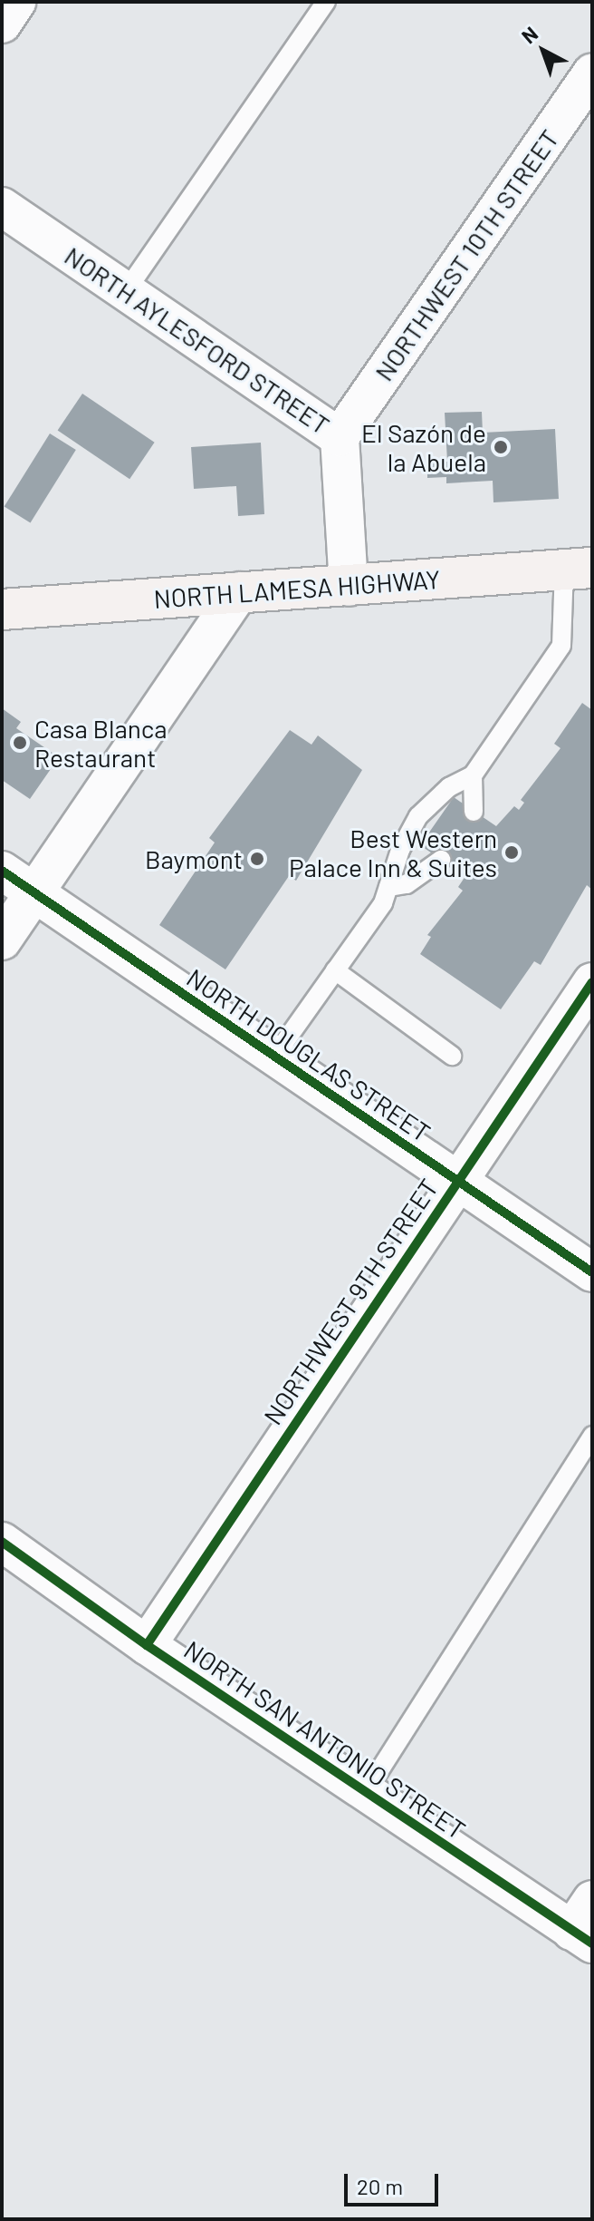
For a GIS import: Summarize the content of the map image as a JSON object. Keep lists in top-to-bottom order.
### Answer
{
  "streets": {
    "main road": ["NORTH LAMESA HIGHWAY"],
    "street": [
      "NORTHWEST 10TH STREET",
      "NORTH AYLESFORD STREET",
      "NORTH DOUGLAS STREET",
      "NORTHWEST 9TH STREET",
      "NORTH SAN ANTONIO STREET"
    ]
  },
  "crossings": [
    ["NORTHWEST 10TH STREET", "NORTH AYLESFORD STREET"],
    ["NORTH AYLESFORD STREET", "NORTH LAMESA HIGHWAY"],
    ["NORTH DOUGLAS STREET", "NORTHWEST 9TH STREET"],
    ["NORTHWEST 9TH STREET", "NORTH SAN ANTONIO STREET"]
  ],
  "places": [
    "El Sazón de la Abuela",
    "Casa Blanca Restaurant",
    "Best Western Palace Inn & Suites",
    "Baymont"
  ],
  "scale_bar": "20 m",
  "north": "top left"
}
